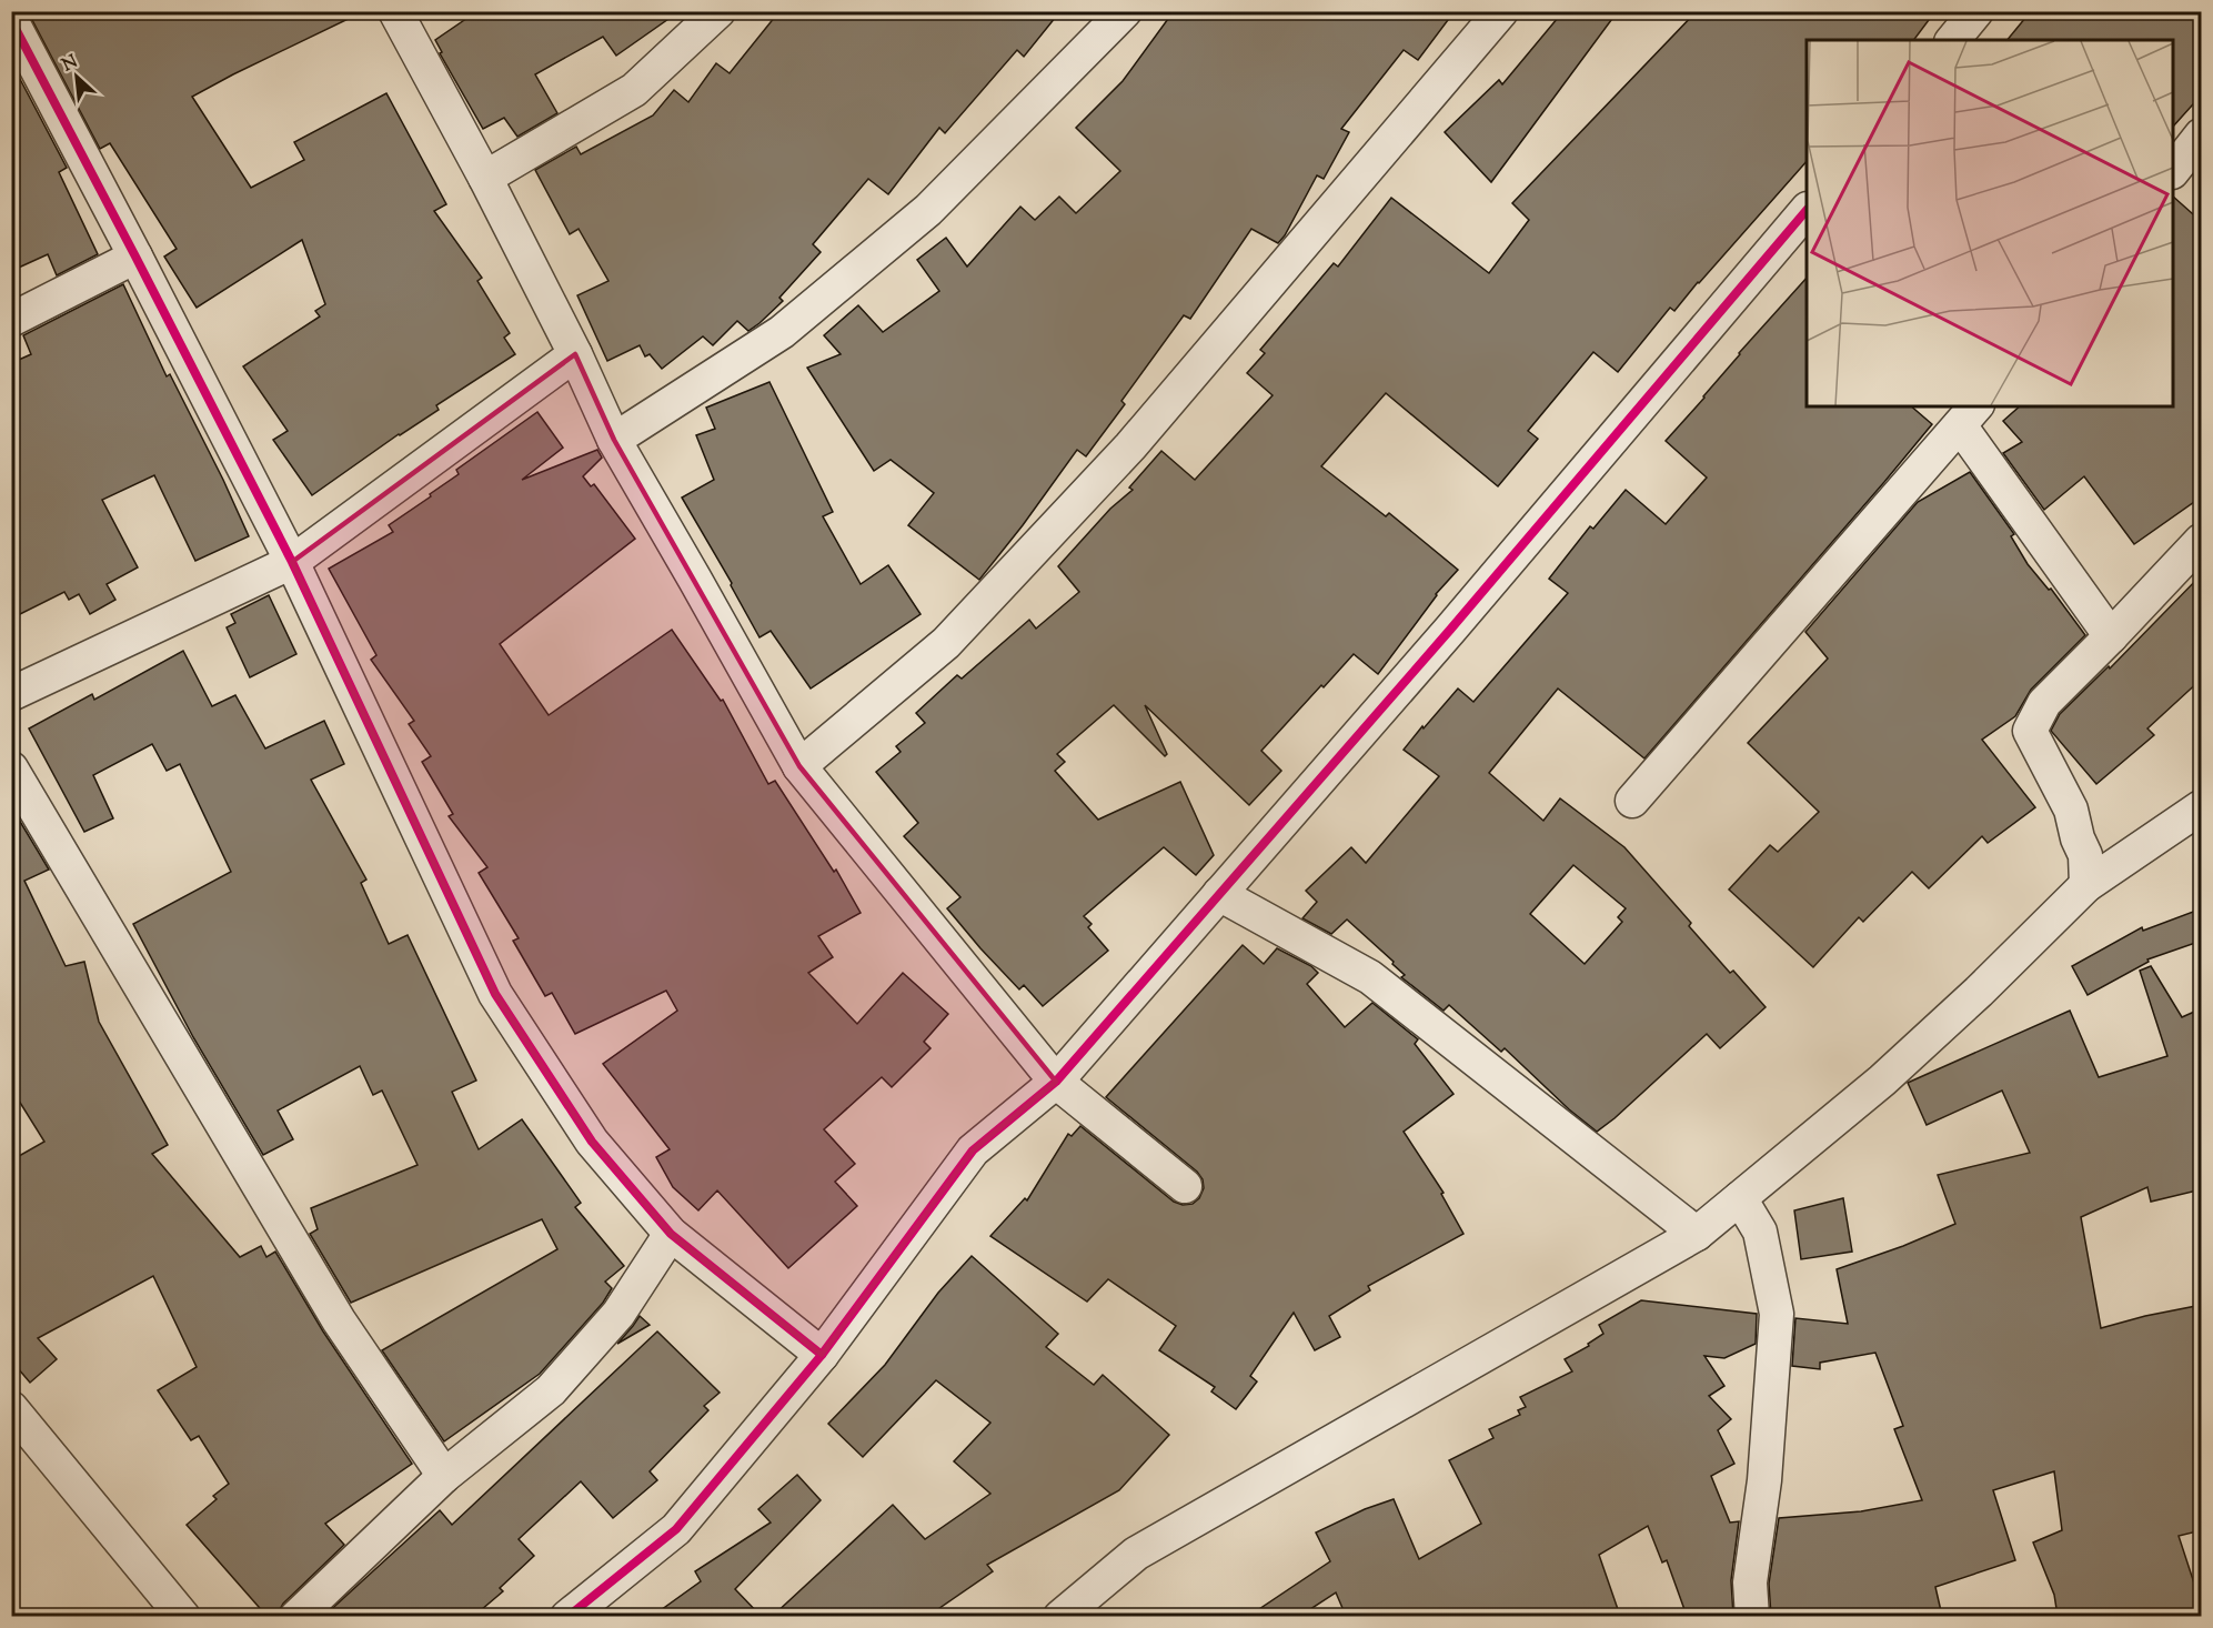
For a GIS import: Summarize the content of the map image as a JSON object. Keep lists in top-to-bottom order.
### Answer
{
  "north": "top left"
}
